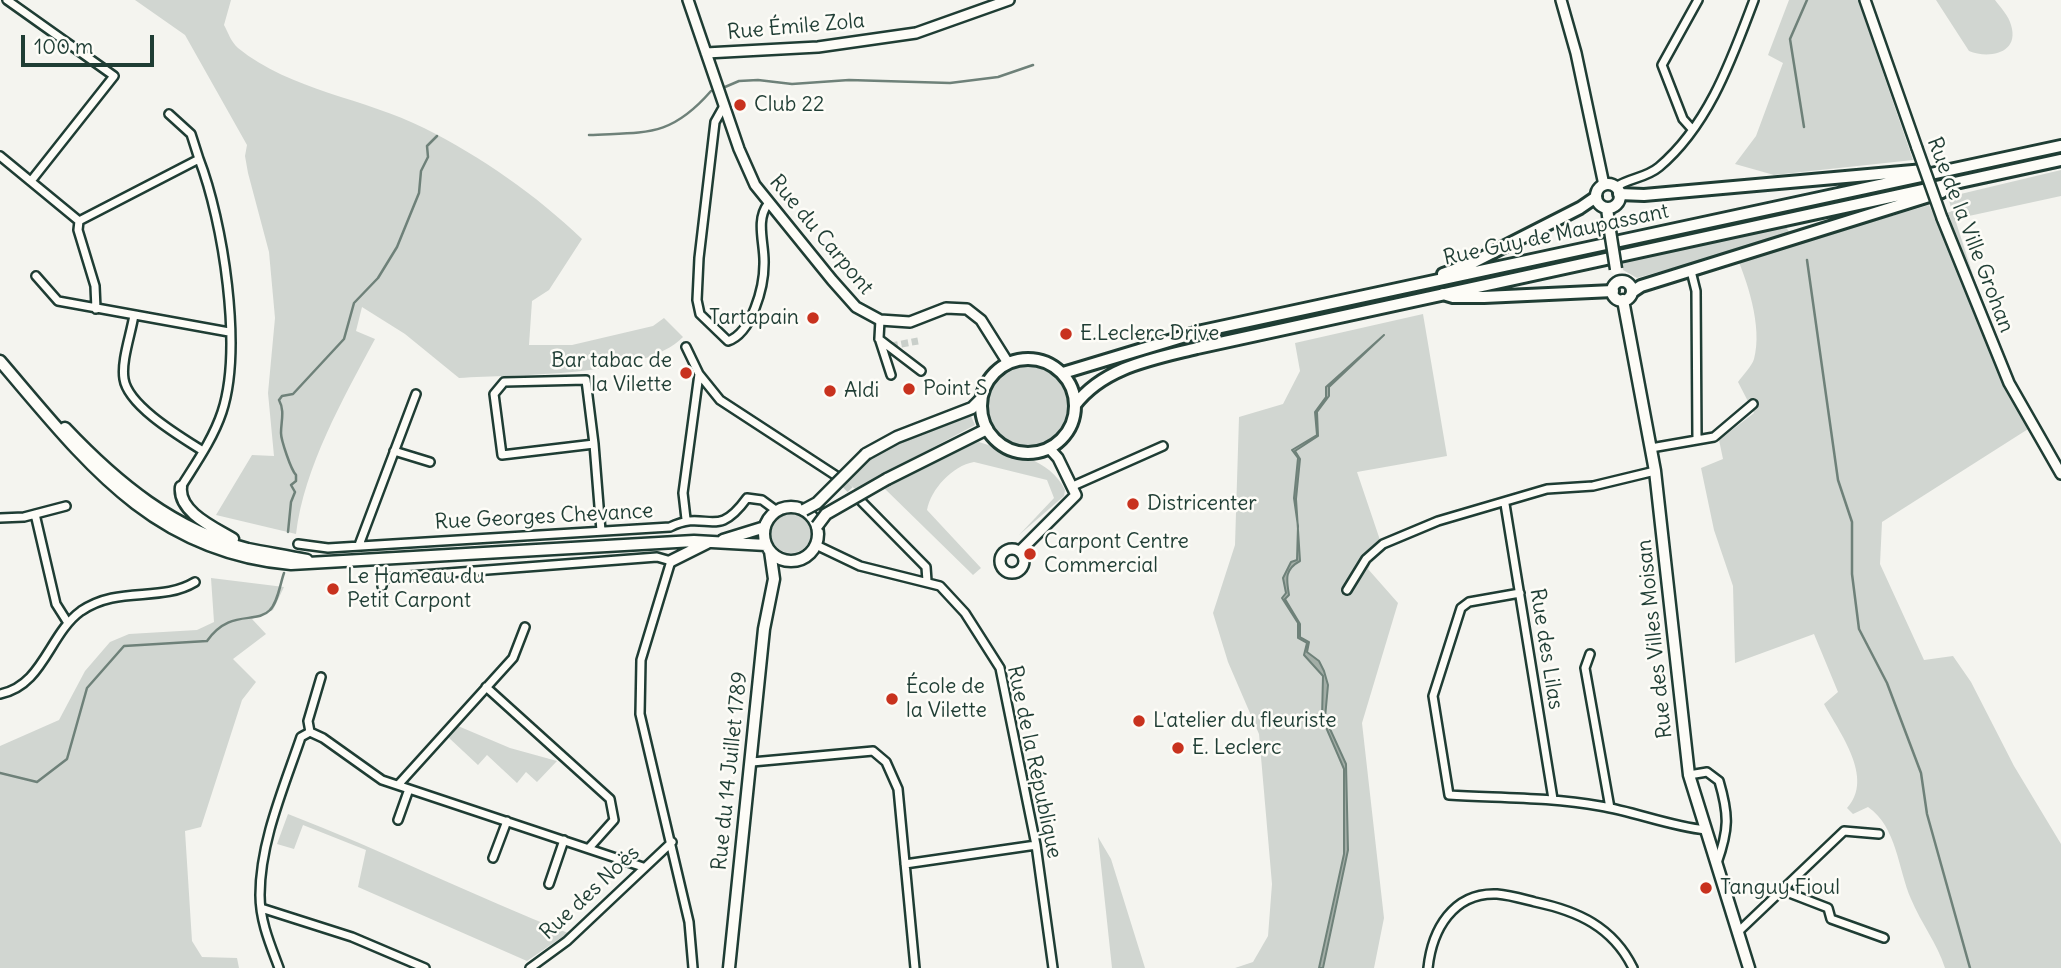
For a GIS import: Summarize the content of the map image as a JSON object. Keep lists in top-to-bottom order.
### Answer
{
  "streets": {
    "main road": ["Rue Guy de Maupassant", "Rue des Villes Moisan", "Rue du 14 Juillet 1789"],
    "street": [
      "Rue Émile Zola",
      "Rue du Carpont",
      "Rue de la Ville Grohan",
      "Rue Georges Chevance",
      "Rue des Lilas",
      "Rue de la République",
      "Rue des Noës"
    ]
  },
  "crossings": [
    ["Rue Émile Zola", "Rue du Carpont"],
    ["Rue du Carpont", "Rue Guy de Maupassant"],
    ["Rue Georges Chevance", "Rue de la République"],
    ["Rue Georges Chevance", "Rue du 14 Juillet 1789"],
    ["Rue de la République", "Rue du 14 Juillet 1789"]
  ],
  "places": [
    "Club 22",
    "Tartapain",
    "E.Leclerc Drive",
    "Bar tabac de la Vilette",
    "Point S",
    "Aldi",
    "Districenter",
    "Carpont Centre Commercial",
    "Le Hameau du Petit Carpont",
    "École de la Vilette",
    "L'atelier du fleuriste",
    "E. Leclerc",
    "Tanguy Fioul"
  ],
  "scale_bar": "100 m"
}
